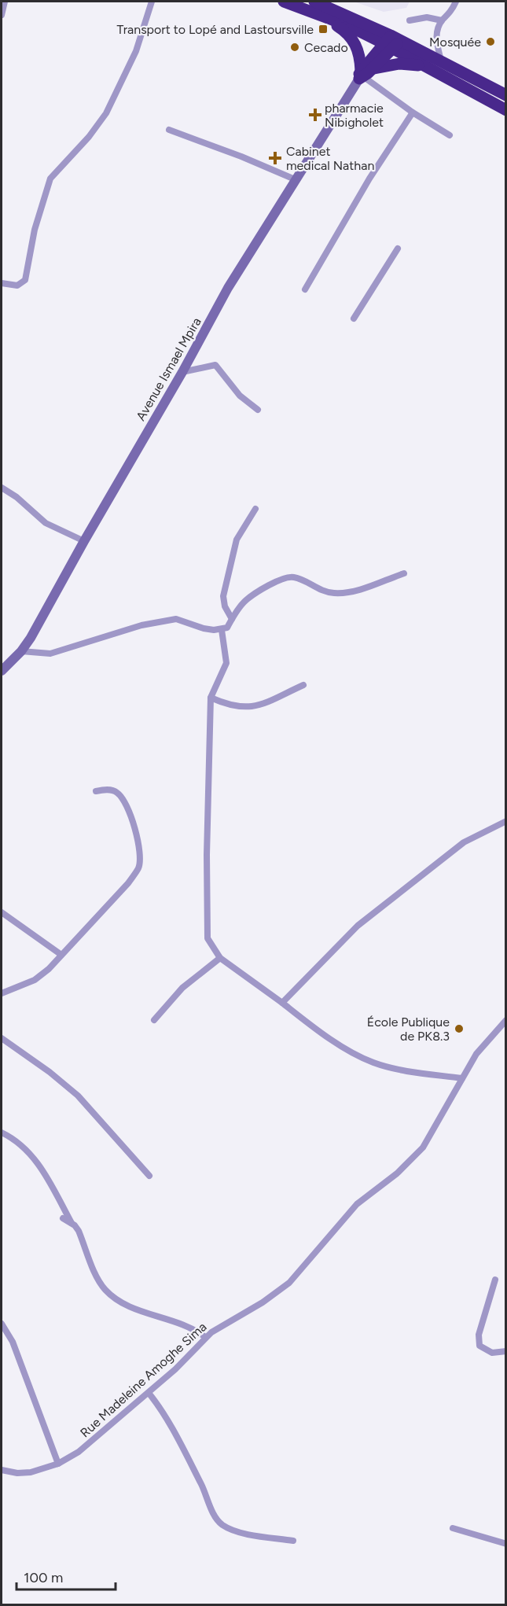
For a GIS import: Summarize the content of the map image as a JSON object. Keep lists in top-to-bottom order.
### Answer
{
  "streets": {
    "main road": ["Avenue Ismael Mpira"],
    "street": ["Rue Madeleine Amoghe Sima"]
  },
  "places": {
    "transit": ["Transport to Lopé and Lastoursville"],
    "other": ["Mosquée", "Cecado", "École Publique de PK8.3"],
    "health": ["pharmacie Nibigholet", "Cabinet medical Nathan"]
  },
  "scale_bar": "100 m"
}
